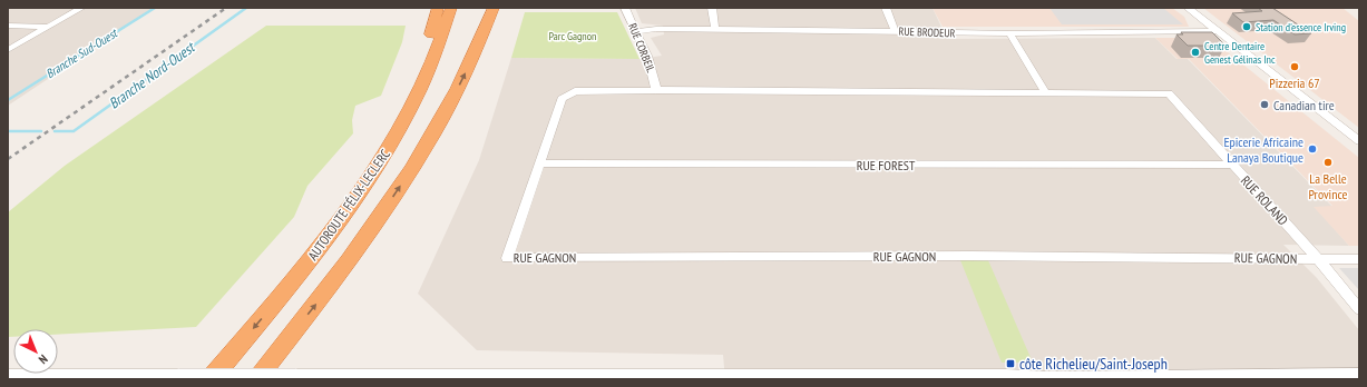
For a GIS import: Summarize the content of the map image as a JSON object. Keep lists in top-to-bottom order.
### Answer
{
  "streets": {
    "highway": ["AUTOROUTE FÉLIX-LECLERC"],
    "street": [
      "RUE BRODEUR",
      "RUE CORBEIL",
      "RUE FOREST",
      "RUE ROLAND",
      "RUE GAGNON"
    ]
  },
  "crossings": [
    ["RUE BRODEUR", "RUE CORBEIL"],
    ["RUE CORBEIL", "RUE GAGNON"],
    ["RUE FOREST", "RUE ROLAND"],
    ["RUE FOREST", "RUE GAGNON"],
    ["RUE ROLAND", "RUE GAGNON"]
  ],
  "water": ["Branche Sud-Ouest", "Branche Nord-Ouest"],
  "parks": ["Parc Gagnon"],
  "places": {
    "other": [
      "Station d'essence Irving",
      "Centre Dentaire Genest Gélinas Inc",
      "Pizzeria 67",
      "Canadian tire",
      "Epicerie Africaine Lanaya Boutique",
      "La Belle Province"
    ],
    "transit": ["côte Richelieu/Saint-Joseph"]
  },
  "north": "bottom right"
}
